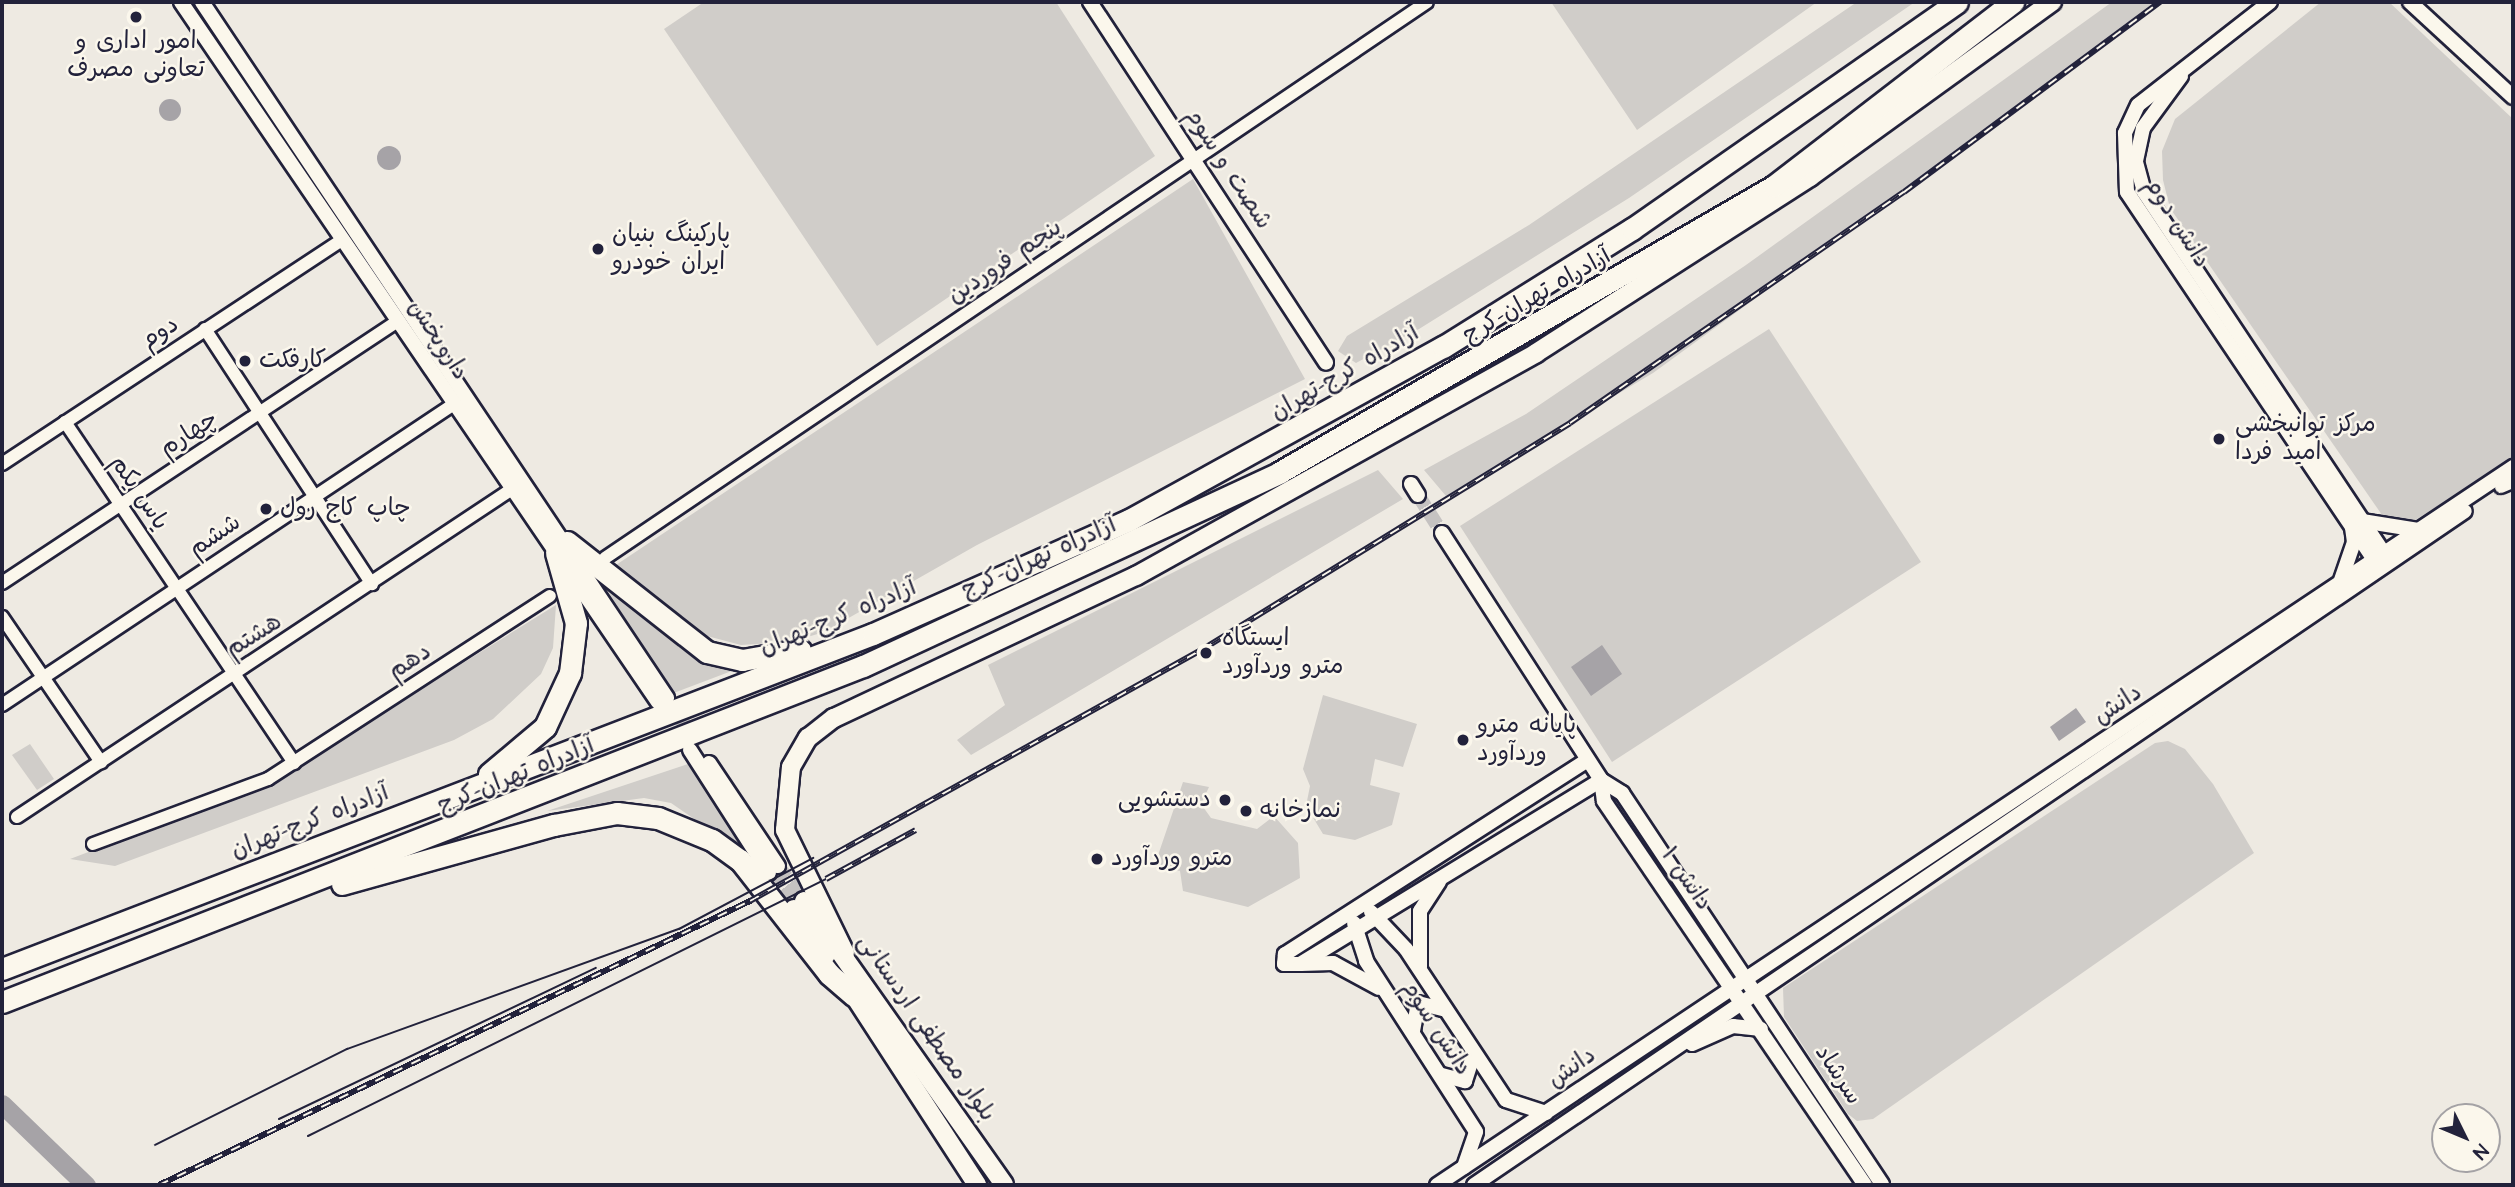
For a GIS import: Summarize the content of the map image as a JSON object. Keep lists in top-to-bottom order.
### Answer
{
  "streets": {
    "highway": ["آزادراه تهران-کرج", "آزادراه کرج-تهران"],
    "main road": ["بلوار مصطفی اردستانی"],
    "street": [
      "شصت و سوم",
      "دانش دوم",
      "پنجم فروردین",
      "دوم",
      "داروپخش",
      "چهارم",
      "یاس یکم",
      "ششم",
      "هشتم",
      "دهم",
      "دانش",
      "دانش ۱",
      "دانش سوم",
      "سرشاد"
    ]
  },
  "crossings": [
    ["شصت و سوم", "پنجم فروردین"],
    ["دانش دوم", "دانش"],
    ["دوم", "داروپخش"],
    ["دوم", "یاس یکم"],
    ["داروپخش", "چهارم"],
    ["داروپخش", "ششم"],
    ["داروپخش", "هشتم"],
    ["چهارم", "یاس یکم"],
    ["یاس یکم", "ششم"],
    ["یاس یکم", "هشتم"],
    ["یاس یکم", "دهم"],
    ["دانش", "دانش ۱"],
    ["دانش", "دانش سوم"],
    ["دانش", "سرشاد"],
    ["دانش ۱", "سرشاد"]
  ],
  "places": [
    "امور اداری و تعاونی مصرف",
    "پارکینگ بنیان ایران خودرو",
    "کارفکت",
    "مرکز توانبخشی امید فردا",
    "چاپ کاج رول",
    "ایستگاه مترو وردآورد",
    "پایانه مترو وردآورد",
    "دستشویی",
    "نمازخانه",
    "مترو وردآورد"
  ],
  "north": "bottom right"
}
